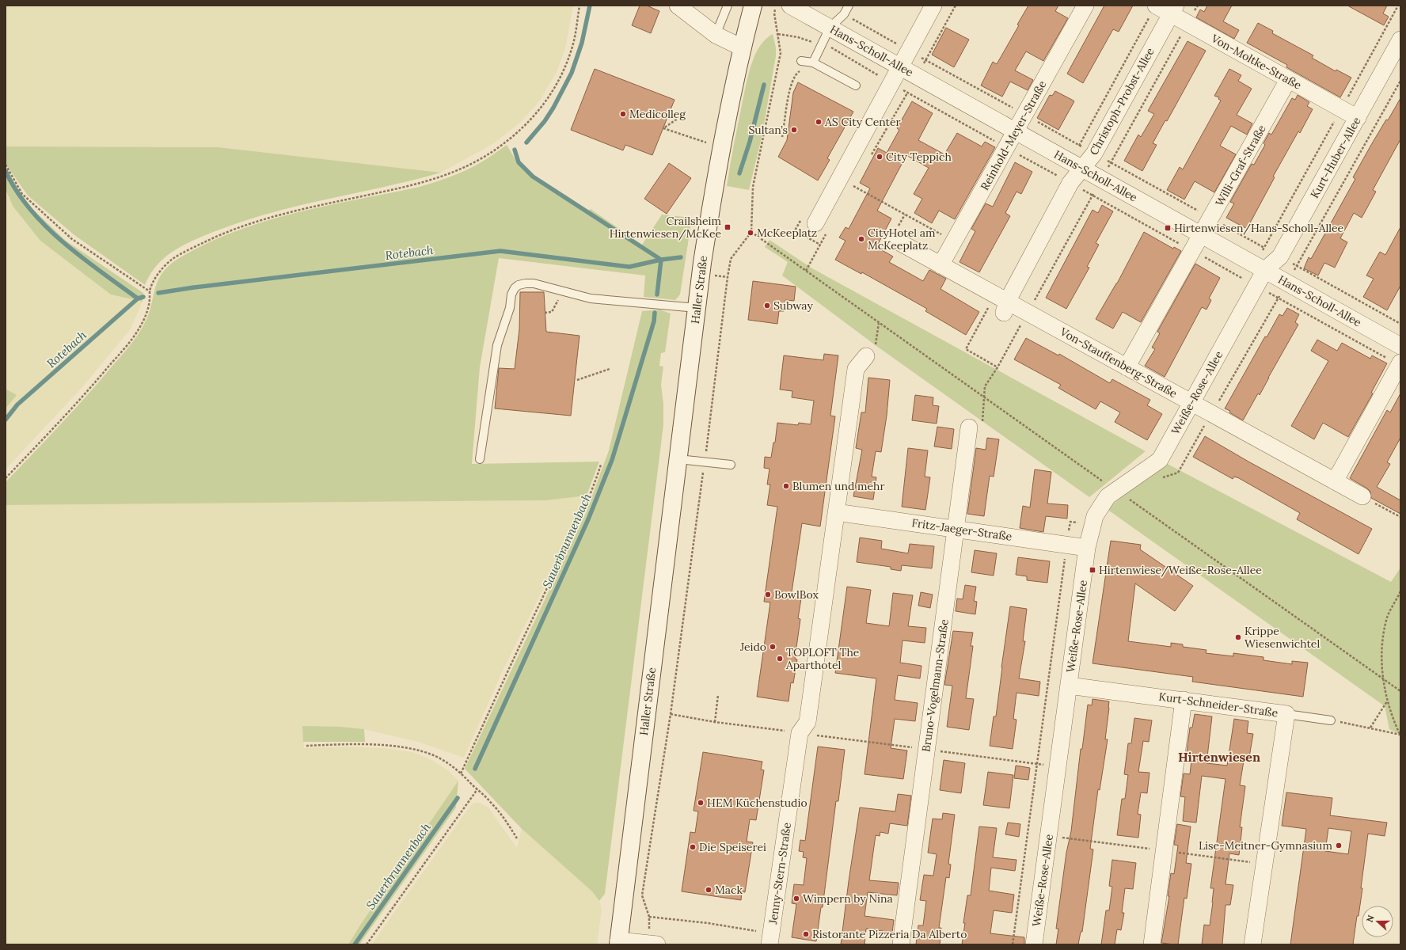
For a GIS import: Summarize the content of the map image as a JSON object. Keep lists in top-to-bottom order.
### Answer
{
  "streets": {
    "main road": ["Haller Straße"],
    "street": [
      "Hans-Scholl-Allee",
      "Von-Moltke-Straße",
      "Christoph-Probst-Allee",
      "Reinhold-Meyer-Straße",
      "Kurt-Huber-Allee",
      "Willi-Graf-Straße",
      "Von-Stauffenberg-Straße",
      "Weiße-Rose-Allee",
      "Fritz-Jaeger-Straße",
      "Bruno-Vogelmann-Straße",
      "Kurt-Schneider-Straße",
      "Jenny-Stern-Straße"
    ]
  },
  "crossings": [
    ["Hans-Scholl-Allee", "Christoph-Probst-Allee"],
    ["Hans-Scholl-Allee", "Reinhold-Meyer-Straße"],
    ["Hans-Scholl-Allee", "Kurt-Huber-Allee"],
    ["Hans-Scholl-Allee", "Willi-Graf-Straße"],
    ["Hans-Scholl-Allee", "Weiße-Rose-Allee"],
    ["Von-Moltke-Straße", "Christoph-Probst-Allee"],
    ["Von-Moltke-Straße", "Kurt-Huber-Allee"],
    ["Von-Moltke-Straße", "Willi-Graf-Straße"],
    ["Christoph-Probst-Allee", "Von-Stauffenberg-Straße"],
    ["Reinhold-Meyer-Straße", "Von-Stauffenberg-Straße"],
    ["Kurt-Huber-Allee", "Weiße-Rose-Allee"],
    ["Willi-Graf-Straße", "Von-Stauffenberg-Straße"],
    ["Von-Stauffenberg-Straße", "Weiße-Rose-Allee"],
    ["Weiße-Rose-Allee", "Fritz-Jaeger-Straße"],
    ["Weiße-Rose-Allee", "Kurt-Schneider-Straße"],
    ["Fritz-Jaeger-Straße", "Bruno-Vogelmann-Straße"],
    ["Fritz-Jaeger-Straße", "Jenny-Stern-Straße"]
  ],
  "districts": ["Hirtenwiesen"],
  "water": ["Rotebach", "Sauerbrunnenbach"],
  "places": {
    "other": [
      "Medicolleg",
      "AS City Center",
      "Sultan’s",
      "City Teppich",
      "McKeeplatz",
      "CityHotel am McKeeplatz",
      "Subway",
      "Blumen und mehr",
      "BowlBox",
      "Krippe Wiesenwichtel",
      "Jeido",
      "TOPLOFT The Aparthotel",
      "HEM Küchenstudio",
      "Lise-Meitner-Gymnasium",
      "Die Speiserei",
      "Mack",
      "Wimpern by Nina",
      "Ristorante Pizzeria Da Alberto"
    ],
    "transit": ["Crailsheim Hirtenwiesen/McKee", "Hirtenwiesen/Hans-Scholl-Allee", "Hirtenwiese/Weiße-Rose-Allee"]
  },
  "north": "left"
}
